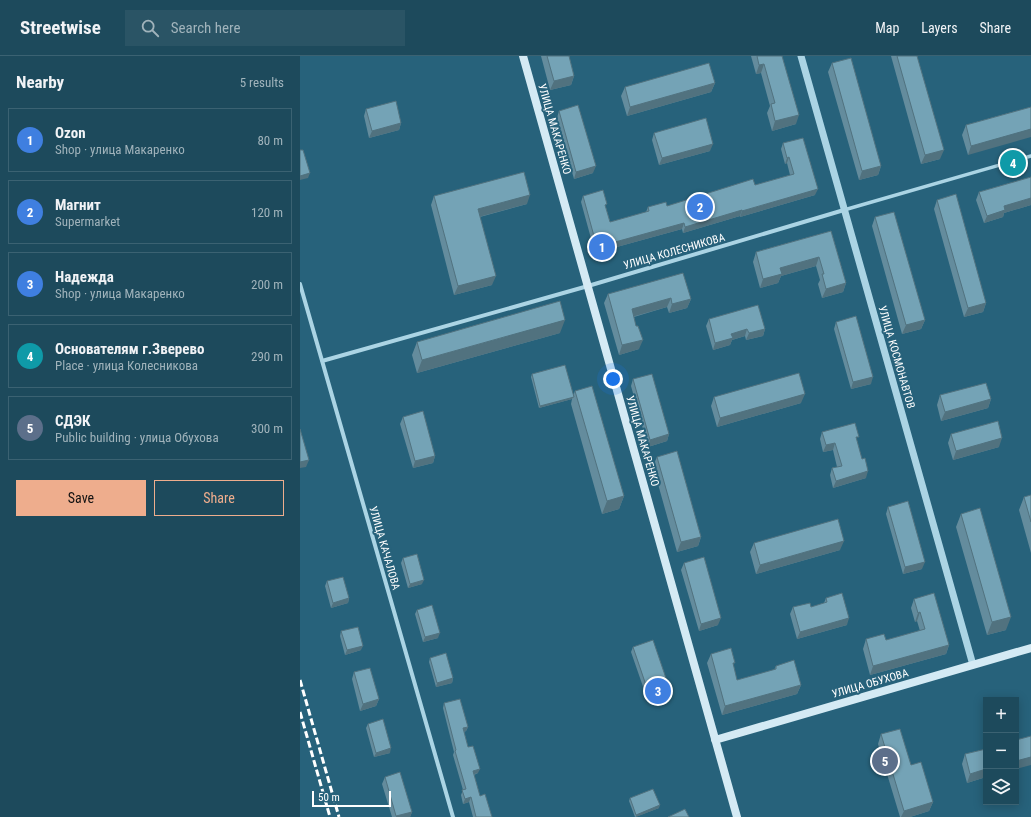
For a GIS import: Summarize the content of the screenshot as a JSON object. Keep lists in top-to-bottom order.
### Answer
{
  "streets": {
    "main road": ["УЛИЦА МАКАРЕНКО", "УЛИЦА ОБУХОВА"],
    "street": ["УЛИЦА КОЛЕСНИКОВА", "УЛИЦА КОСМОНАВТОВ", "УЛИЦА КАЧАЛОВА"]
  },
  "crossings": [
    ["УЛИЦА МАКАРЕНКО", "УЛИЦА КОЛЕСНИКОВА"],
    ["УЛИЦА МАКАРЕНКО", "УЛИЦА ОБУХОВА"],
    ["УЛИЦА КОЛЕСНИКОВА", "УЛИЦА КОСМОНАВТОВ"],
    ["УЛИЦА КОЛЕСНИКОВА", "УЛИЦА КАЧАЛОВА"],
    ["УЛИЦА КОСМОНАВТОВ", "УЛИЦА ОБУХОВА"]
  ],
  "scale_bar": "50 m",
  "page": {
    "header": "Streetwise",
    "search": "Search here",
    "nav": ["Map", "Layers", "Share"],
    "heading": ["Nearby", "5 results"],
    "list": [
      {
        "mark": "1",
        "name": "Ozon",
        "note": "Shop · улица Макаренко",
        "value": "80 m"
      },
      {
        "mark": "2",
        "name": "Магнит",
        "note": "Supermarket",
        "value": "120 m"
      },
      {
        "mark": "3",
        "name": "Надежда",
        "note": "Shop · улица Макаренко",
        "value": "200 m"
      },
      {
        "mark": "4",
        "name": "Основателям г.Зверево",
        "note": "Place · улица Колесникова",
        "value": "290 m"
      },
      {
        "mark": "5",
        "name": "СДЭК",
        "note": "Public building · улица Обухова",
        "value": "300 m"
      }
    ],
    "pins": [
      "4",
      "2",
      "1",
      "3",
      "5"
    ],
    "buttons": ["Save", "Share"],
    "map_buttons": ["+", "−"],
    "scale": "50 m"
  }
}
